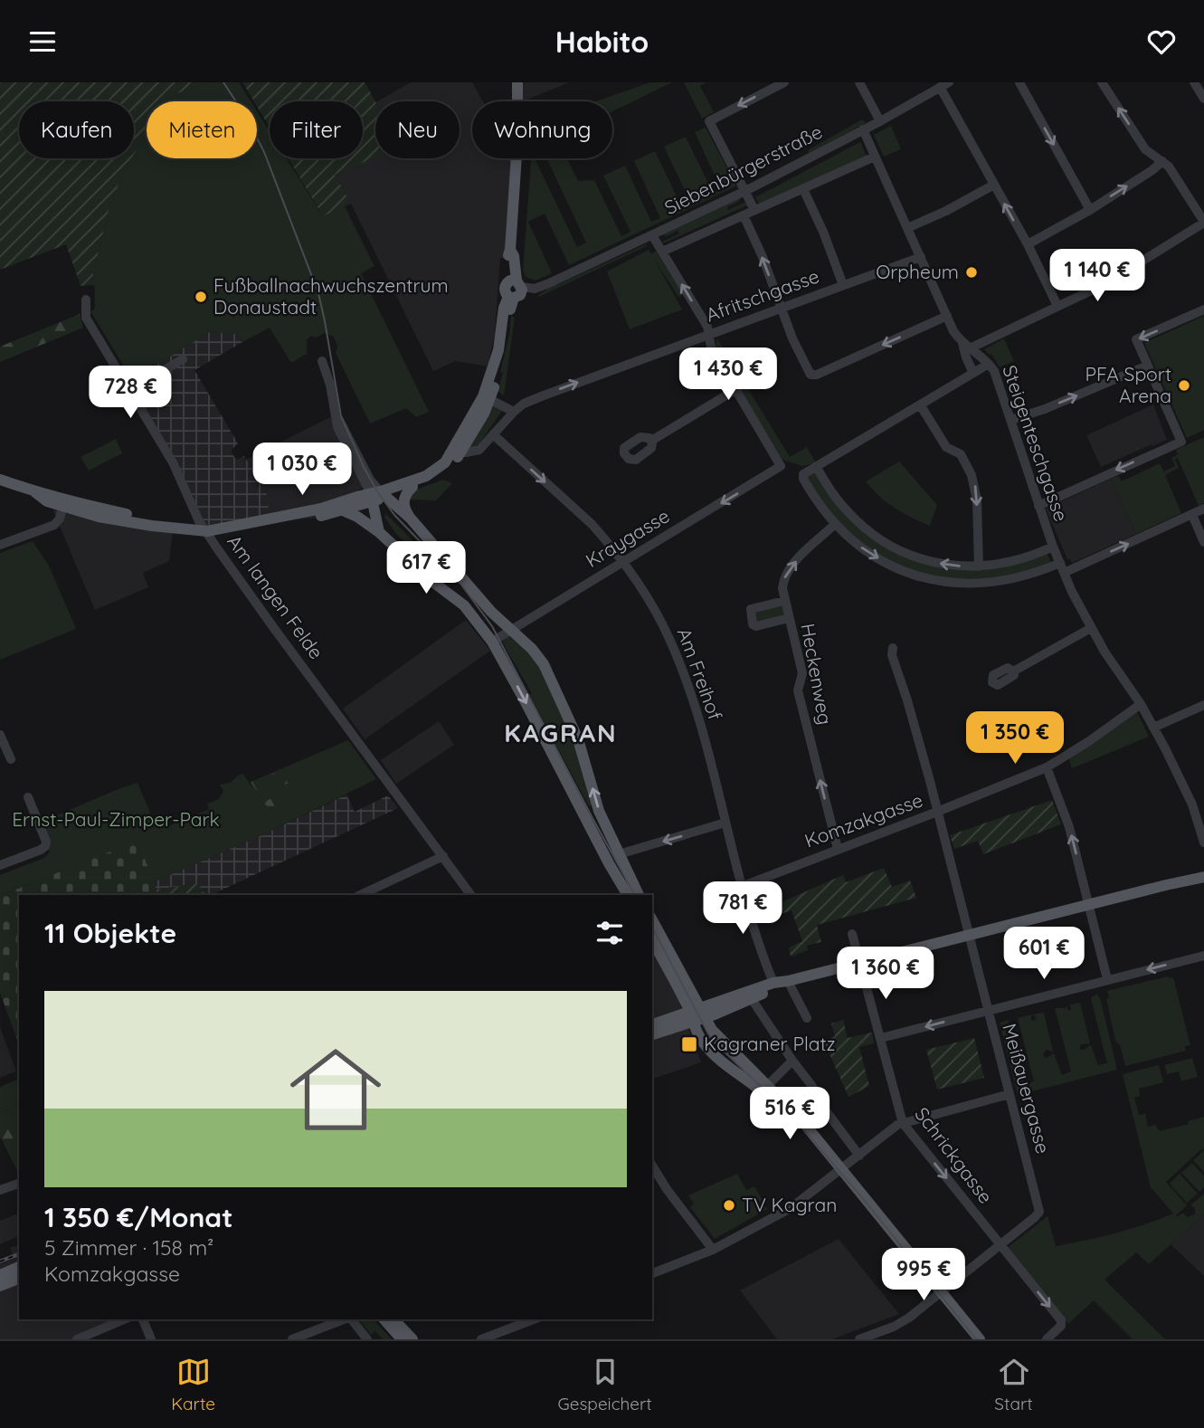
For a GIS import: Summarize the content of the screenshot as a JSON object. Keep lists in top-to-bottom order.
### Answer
{
  "streets": {
    "street": [
      "Siebenbürgerstraße",
      "Afritschgasse",
      "Steigenteschgasse",
      "Kraygasse",
      "Am langen Felde",
      "Am Freihof",
      "Heckenweg",
      "Komzakgasse",
      "Meißauergasse",
      "Schrickgasse"
    ]
  },
  "crossings": [
    ["Siebenbürgerstraße", "Steigenteschgasse"],
    ["Afritschgasse", "Steigenteschgasse"],
    ["Afritschgasse", "Am Freihof"],
    ["Steigenteschgasse", "Komzakgasse"],
    ["Kraygasse", "Am Freihof"],
    ["Am Freihof", "Komzakgasse"],
    ["Heckenweg", "Komzakgasse"],
    ["Komzakgasse", "Meißauergasse"],
    ["Meißauergasse", "Schrickgasse"]
  ],
  "one_way": ["Heckenweg", "Schrickgasse"],
  "districts": ["KAGRAN"],
  "parks": ["Ernst-Paul-Zimper-Park"],
  "places": {
    "other": [
      "Orpheum",
      "Fußballnachwuchszentrum Donaustadt",
      "PFA Sport Arena",
      "TV Kagran"
    ],
    "transit": ["Kagraner Platz"]
  },
  "page": {
    "header": "Habito",
    "chip": [
      "Kaufen",
      "Mieten",
      "Filter",
      "Neu",
      "Wohnung"
    ],
    "price": [
      "1 140 €",
      "1 430 €",
      "728 €",
      "1 030 €",
      "617 €",
      "1 350 €",
      "781 €",
      "601 €",
      "1 360 €",
      "516 €",
      "995 €"
    ],
    "heading": "11 Objekte",
    "list": [
      {
        "name": "1 350 €/Monat",
        "note": "5 Zimmer · 158 m² · Komzakgasse"
      }
    ],
    "tabs": ["Karte", "Gespeichert", "Start"]
  }
}
